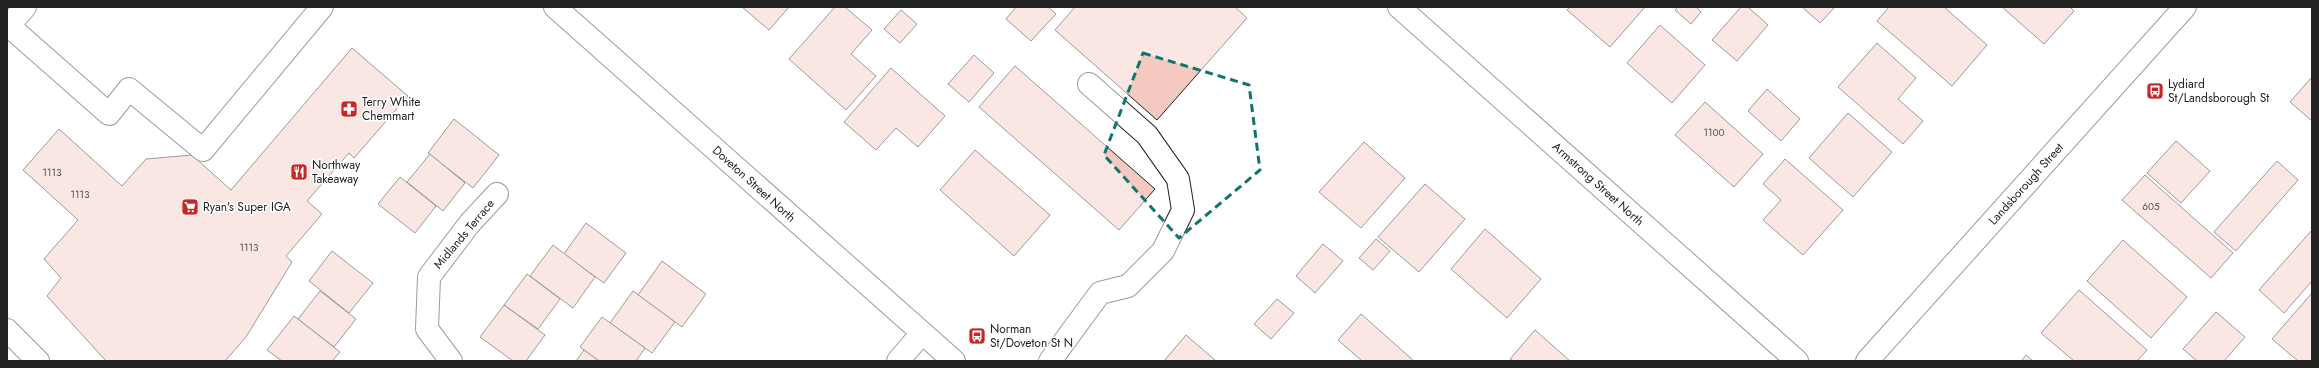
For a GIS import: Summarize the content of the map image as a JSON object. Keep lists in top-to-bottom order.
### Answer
{
  "streets": {
    "street": [
      "Doveton Street North",
      "Armstrong Street North",
      "Landsborough Street",
      "Midlands Terrace"
    ]
  },
  "places": {
    "bus stop": ["Lydiard St/Landsborough St", "Norman St/Doveton St N"],
    "pharmacy": ["Terry White Chemmart"],
    "restaurant": ["Northway Takeaway"],
    "supermarket": ["Ryan's Super IGA"]
  },
  "house_numbers": [
    "1100",
    "1113",
    "1113",
    "605",
    "1113"
  ]
}
